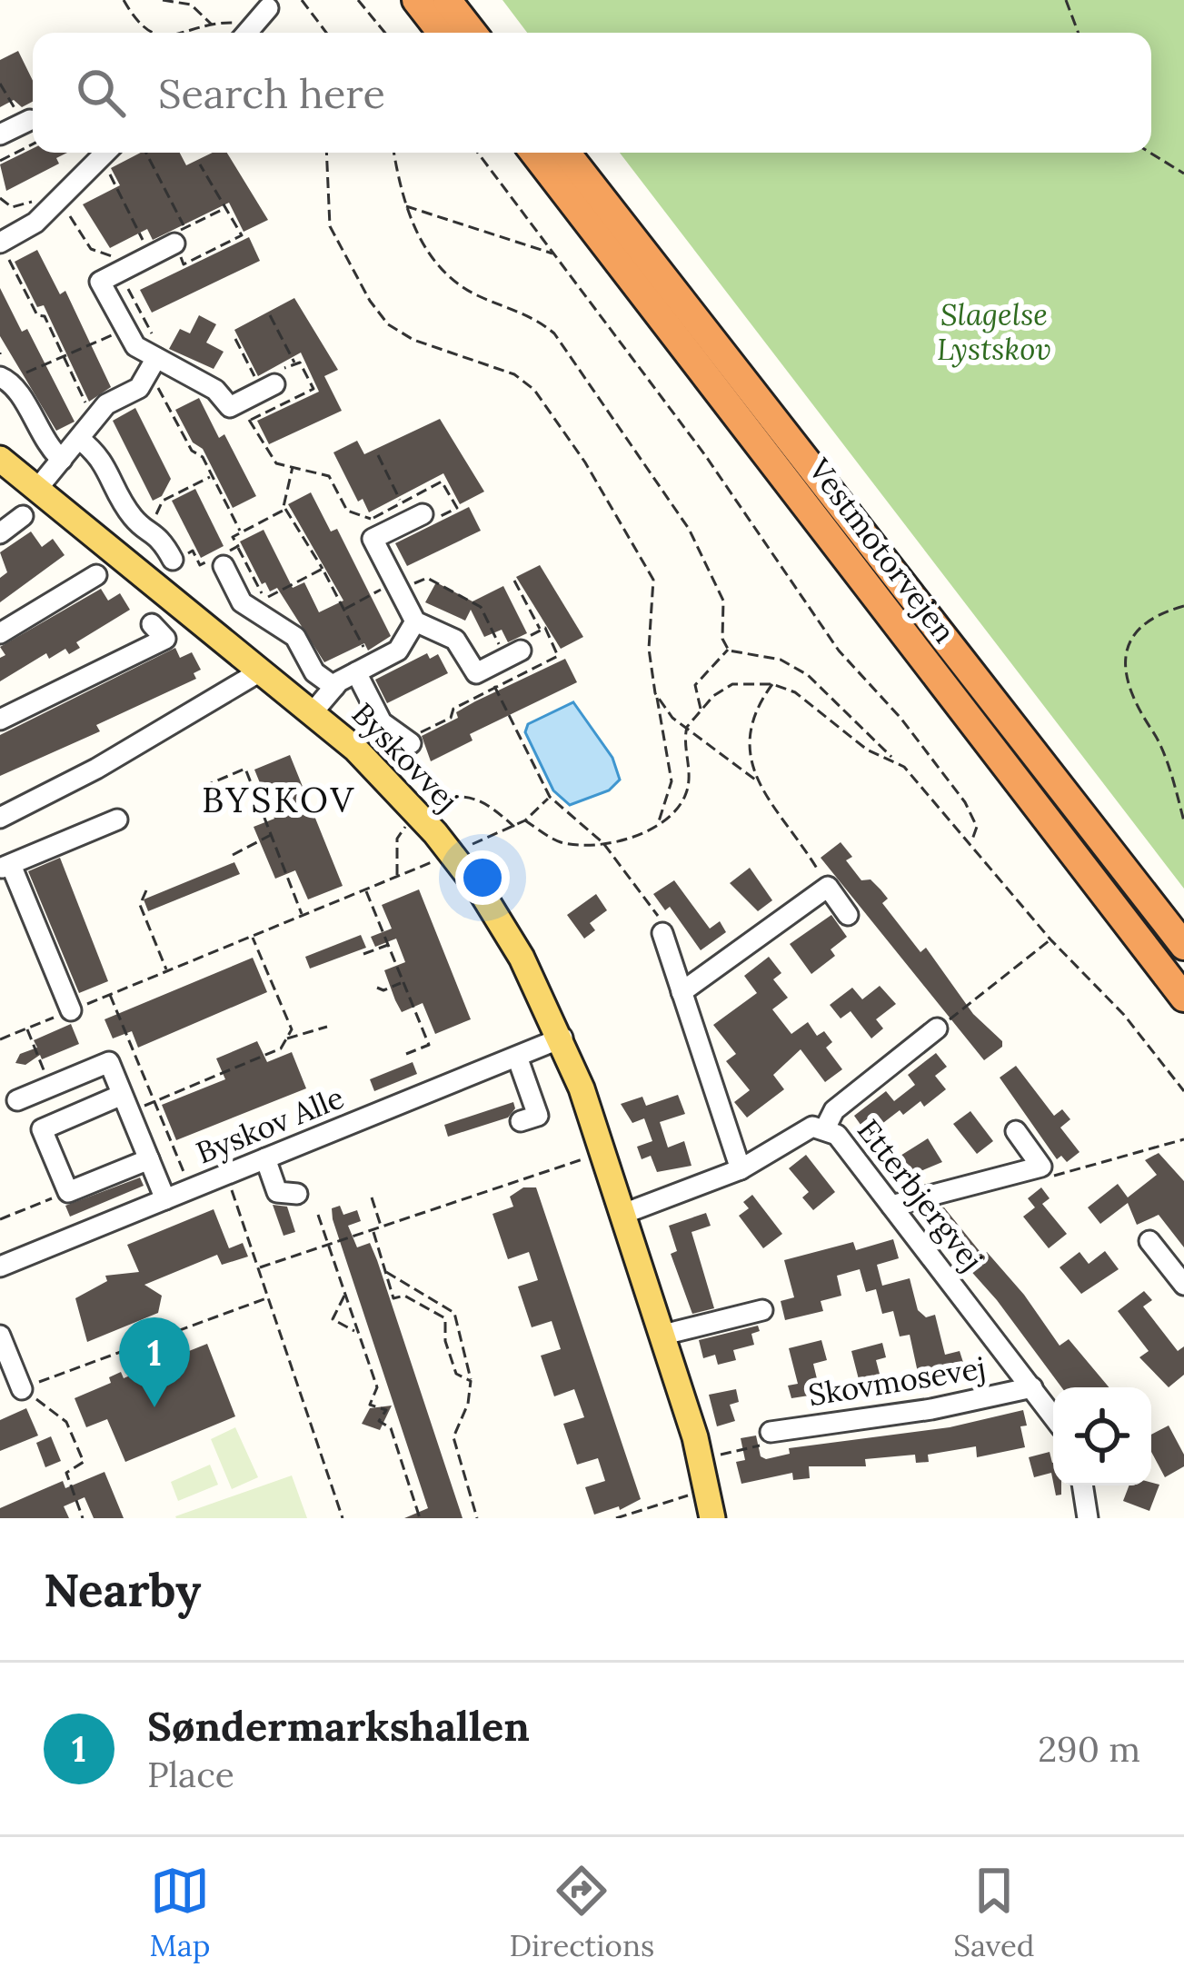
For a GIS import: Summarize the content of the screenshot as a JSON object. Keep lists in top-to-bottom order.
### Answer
{
  "streets": {
    "highway": ["Vestmotorvejen"],
    "main road": ["Byskovvej"],
    "street": ["Byskov Alle", "Etterbjergvej", "Skovmosevej"]
  },
  "crossings": [
    ["Byskovvej", "Byskov Alle"],
    ["Byskovvej", "Etterbjergvej"],
    ["Etterbjergvej", "Skovmosevej"]
  ],
  "districts": ["BYSKOV"],
  "parks": ["Slagelse Lystskov"],
  "page": {
    "search": "Search here",
    "pins": "1",
    "heading": "Nearby",
    "list": [
      {
        "mark": "1",
        "name": "Søndermarkshallen",
        "note": "Place",
        "value": "290 m"
      }
    ],
    "nav": ["Map", "Directions", "Saved"]
  }
}
